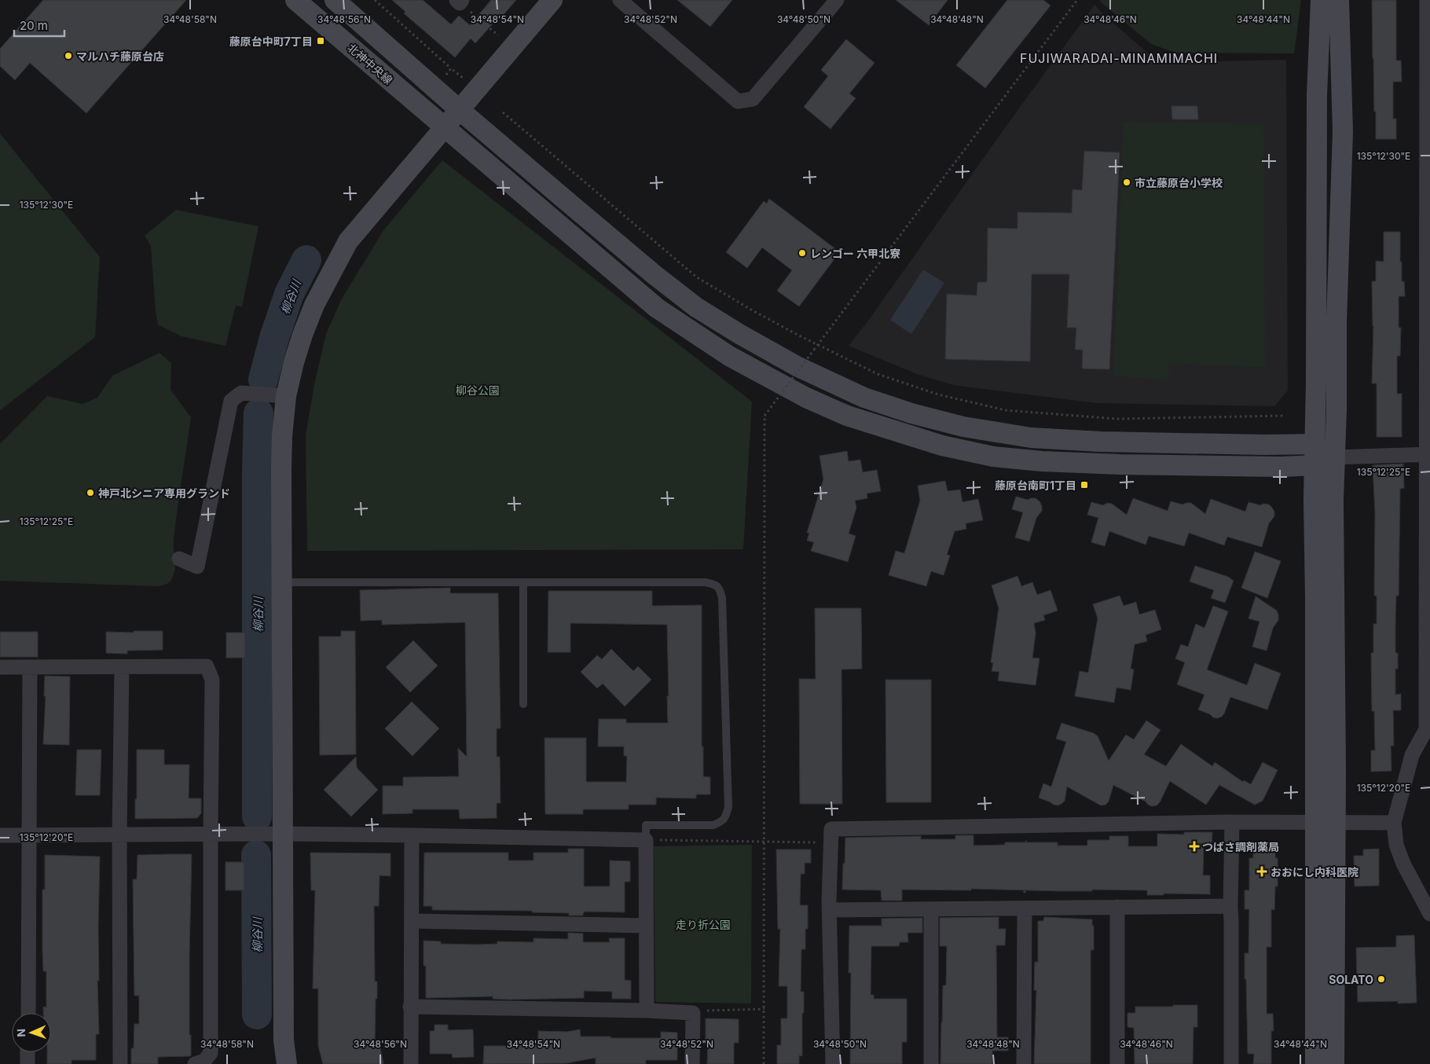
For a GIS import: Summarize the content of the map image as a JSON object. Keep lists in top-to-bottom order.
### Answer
{
  "streets": {
    "street": ["北神中央線"]
  },
  "districts": ["FUJIWARADAI-MINAMIMACHI"],
  "water": ["柳谷川"],
  "parks": ["柳谷公園", "走り折公園"],
  "places": {
    "transit": ["藤原台中町7丁目", "藤原台南町1丁目"],
    "other": [
      "マルハチ藤原台店",
      "市立藤原台小学校",
      "レンゴー 六甲北寮",
      "神戸北シニア専用グランド",
      "SOLATO"
    ],
    "health": ["つばさ調剤薬局", "おおにし内科医院"]
  },
  "scale_bar": "20 m",
  "north": "left",
  "coordinates": [
    "34°48'58\"N",
    "34°48'56\"N",
    "34°48'54\"N",
    "34°48'52\"N",
    "34°48'50\"N",
    "34°48'48\"N",
    "34°48'46\"N",
    "34°48'44\"N",
    "135°12'30\"E",
    "135°12'25\"E",
    "135°12'20\"E"
  ]
}
